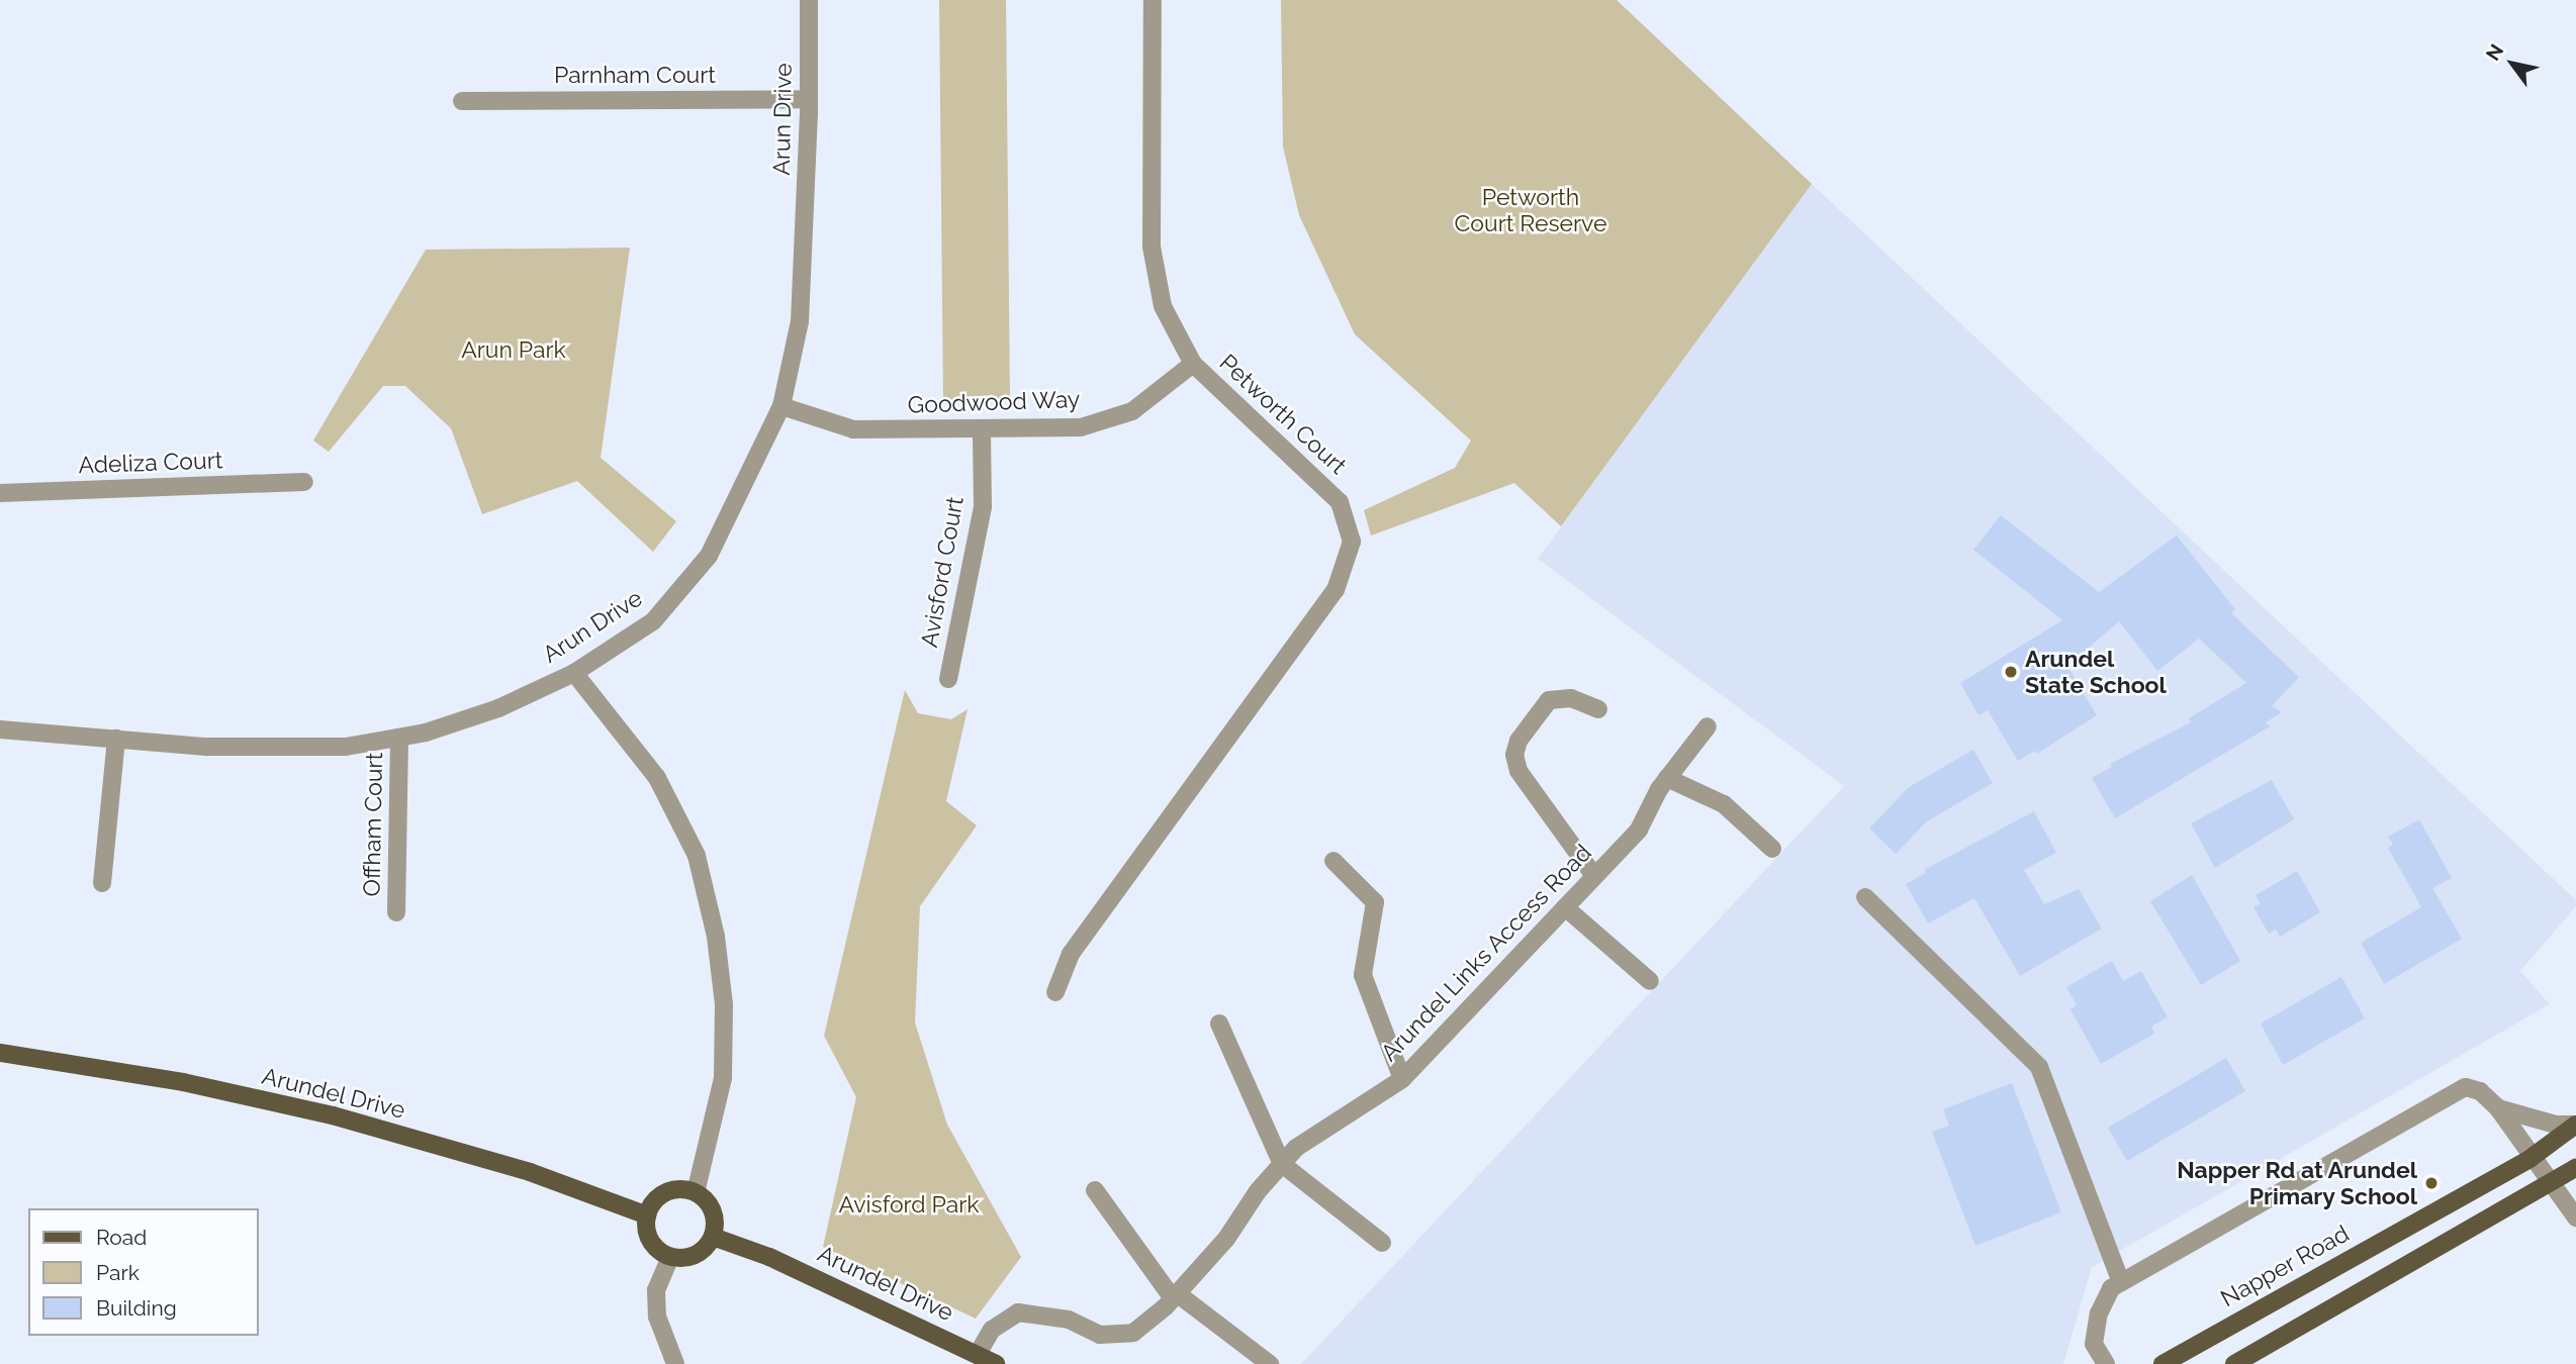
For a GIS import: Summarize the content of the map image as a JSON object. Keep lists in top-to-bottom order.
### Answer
{
  "streets": {
    "main road": ["Arundel Drive", "Napper Road"],
    "street": [
      "Parnham Court",
      "Arun Drive",
      "Goodwood Way",
      "Petworth Court",
      "Adeliza Court",
      "Avisford Court",
      "Offham Court",
      "Arundel Links Access Road"
    ]
  },
  "crossings": [
    ["Parnham Court", "Arun Drive"],
    ["Arun Drive", "Goodwood Way"],
    ["Arun Drive", "Offham Court"],
    ["Goodwood Way", "Petworth Court"],
    ["Goodwood Way", "Avisford Court"],
    ["Arundel Links Access Road", "Arundel Drive"]
  ],
  "parks": ["Petworth Court Reserve", "Arun Park", "Avisford Park"],
  "places": ["Arundel State School", "Napper Rd at Arundel Primary School"],
  "legend": ["Road", "Park", "Building"],
  "north": "top left"
}
